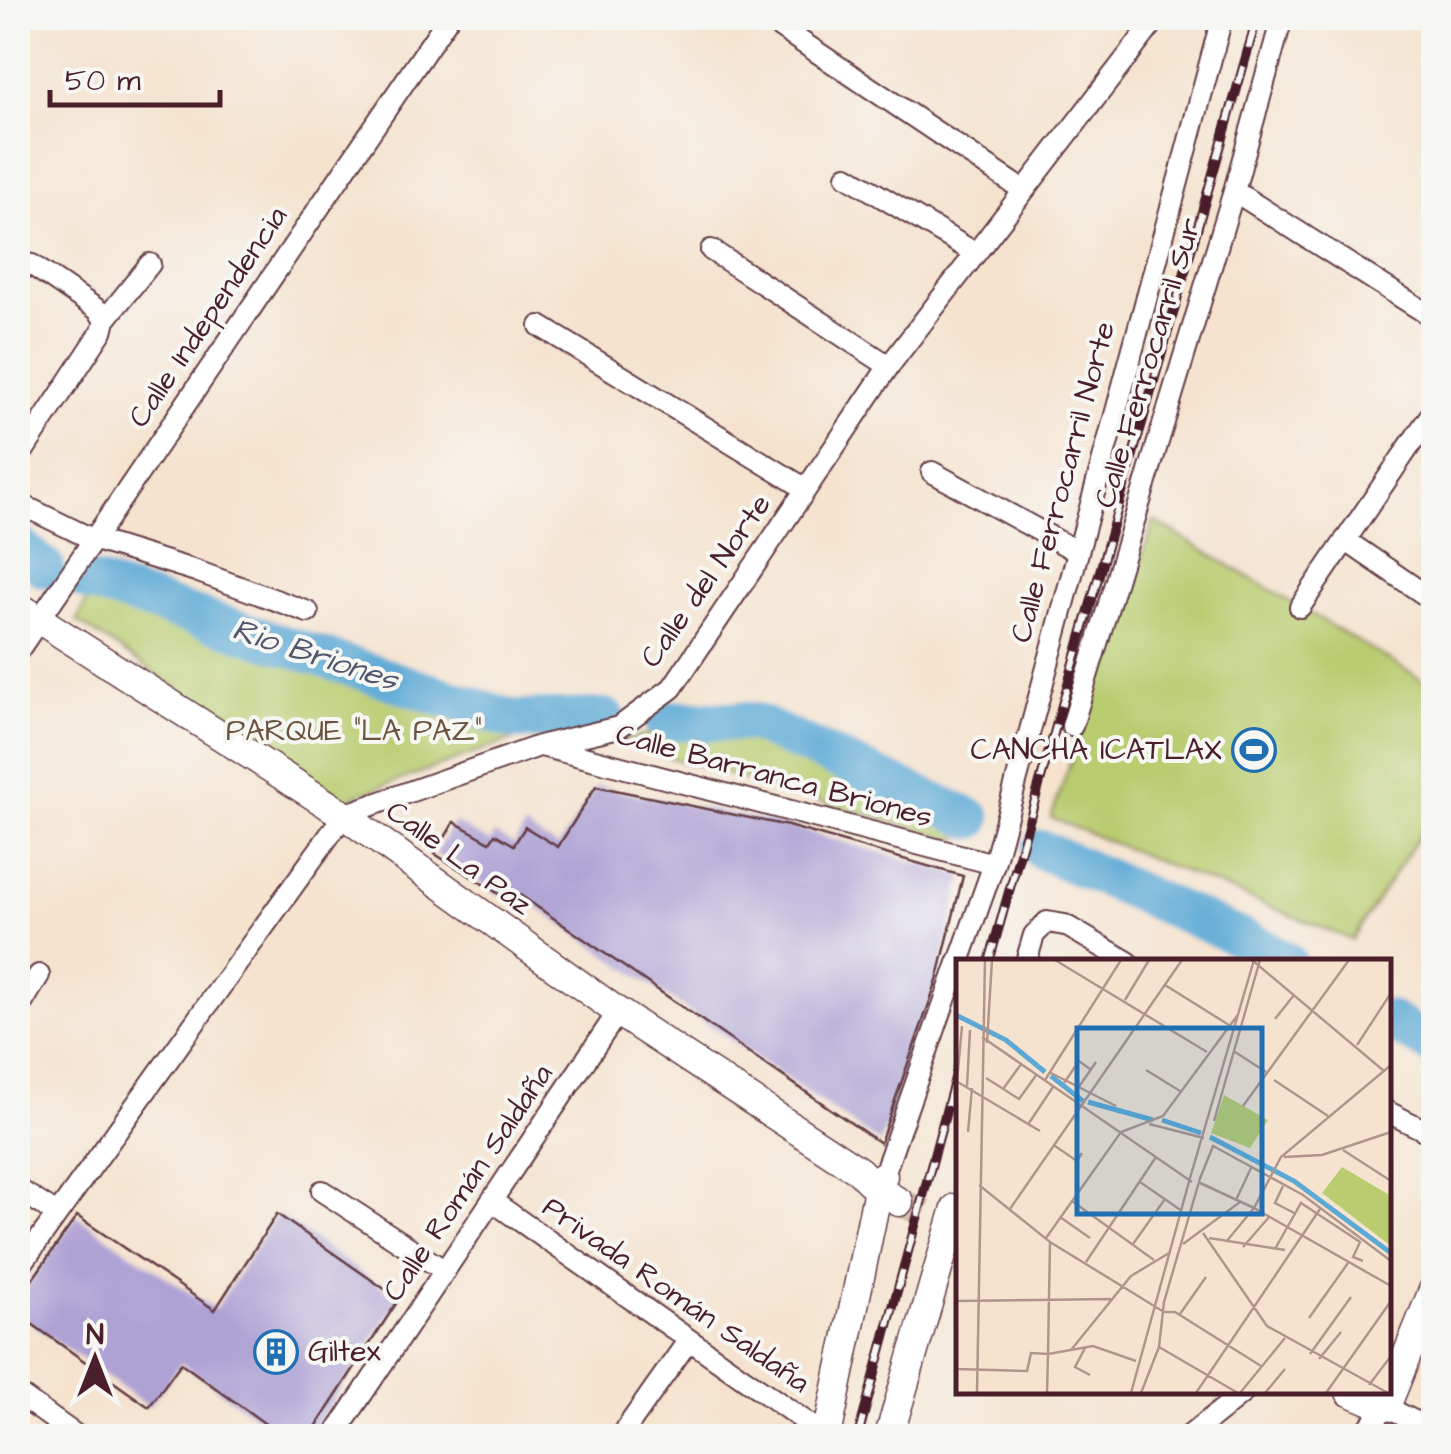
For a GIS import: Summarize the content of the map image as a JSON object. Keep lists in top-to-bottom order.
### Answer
{
  "streets": {
    "main road": ["Calle Ferrocarril Norte", "Calle La Paz"],
    "street": [
      "Calle Independencia",
      "Calle Ferrocarril Sur",
      "Calle del Norte",
      "Calle Barranca Briones",
      "Calle Román Saldaña",
      "Privada Román Saldaña"
    ]
  },
  "crossings": [
    ["Calle Independencia", "Calle La Paz"],
    ["Calle Ferrocarril Norte", "Calle Barranca Briones"],
    ["Calle Ferrocarril Norte", "Calle La Paz"],
    ["Calle Ferrocarril Norte", "Privada Román Saldaña"],
    ["Calle del Norte", "Calle Barranca Briones"],
    ["Calle del Norte", "Calle La Paz"],
    ["Calle La Paz", "Calle Román Saldaña"],
    ["Calle Román Saldaña", "Privada Román Saldaña"]
  ],
  "water": ["Rio Briones"],
  "parks": ["PARQUE \"LA PAZ\""],
  "places": {
    "sports": ["CANCHA ICATLAX"],
    "building": ["Giltex"]
  },
  "scale_bar": "50 m",
  "north": "top"
}
